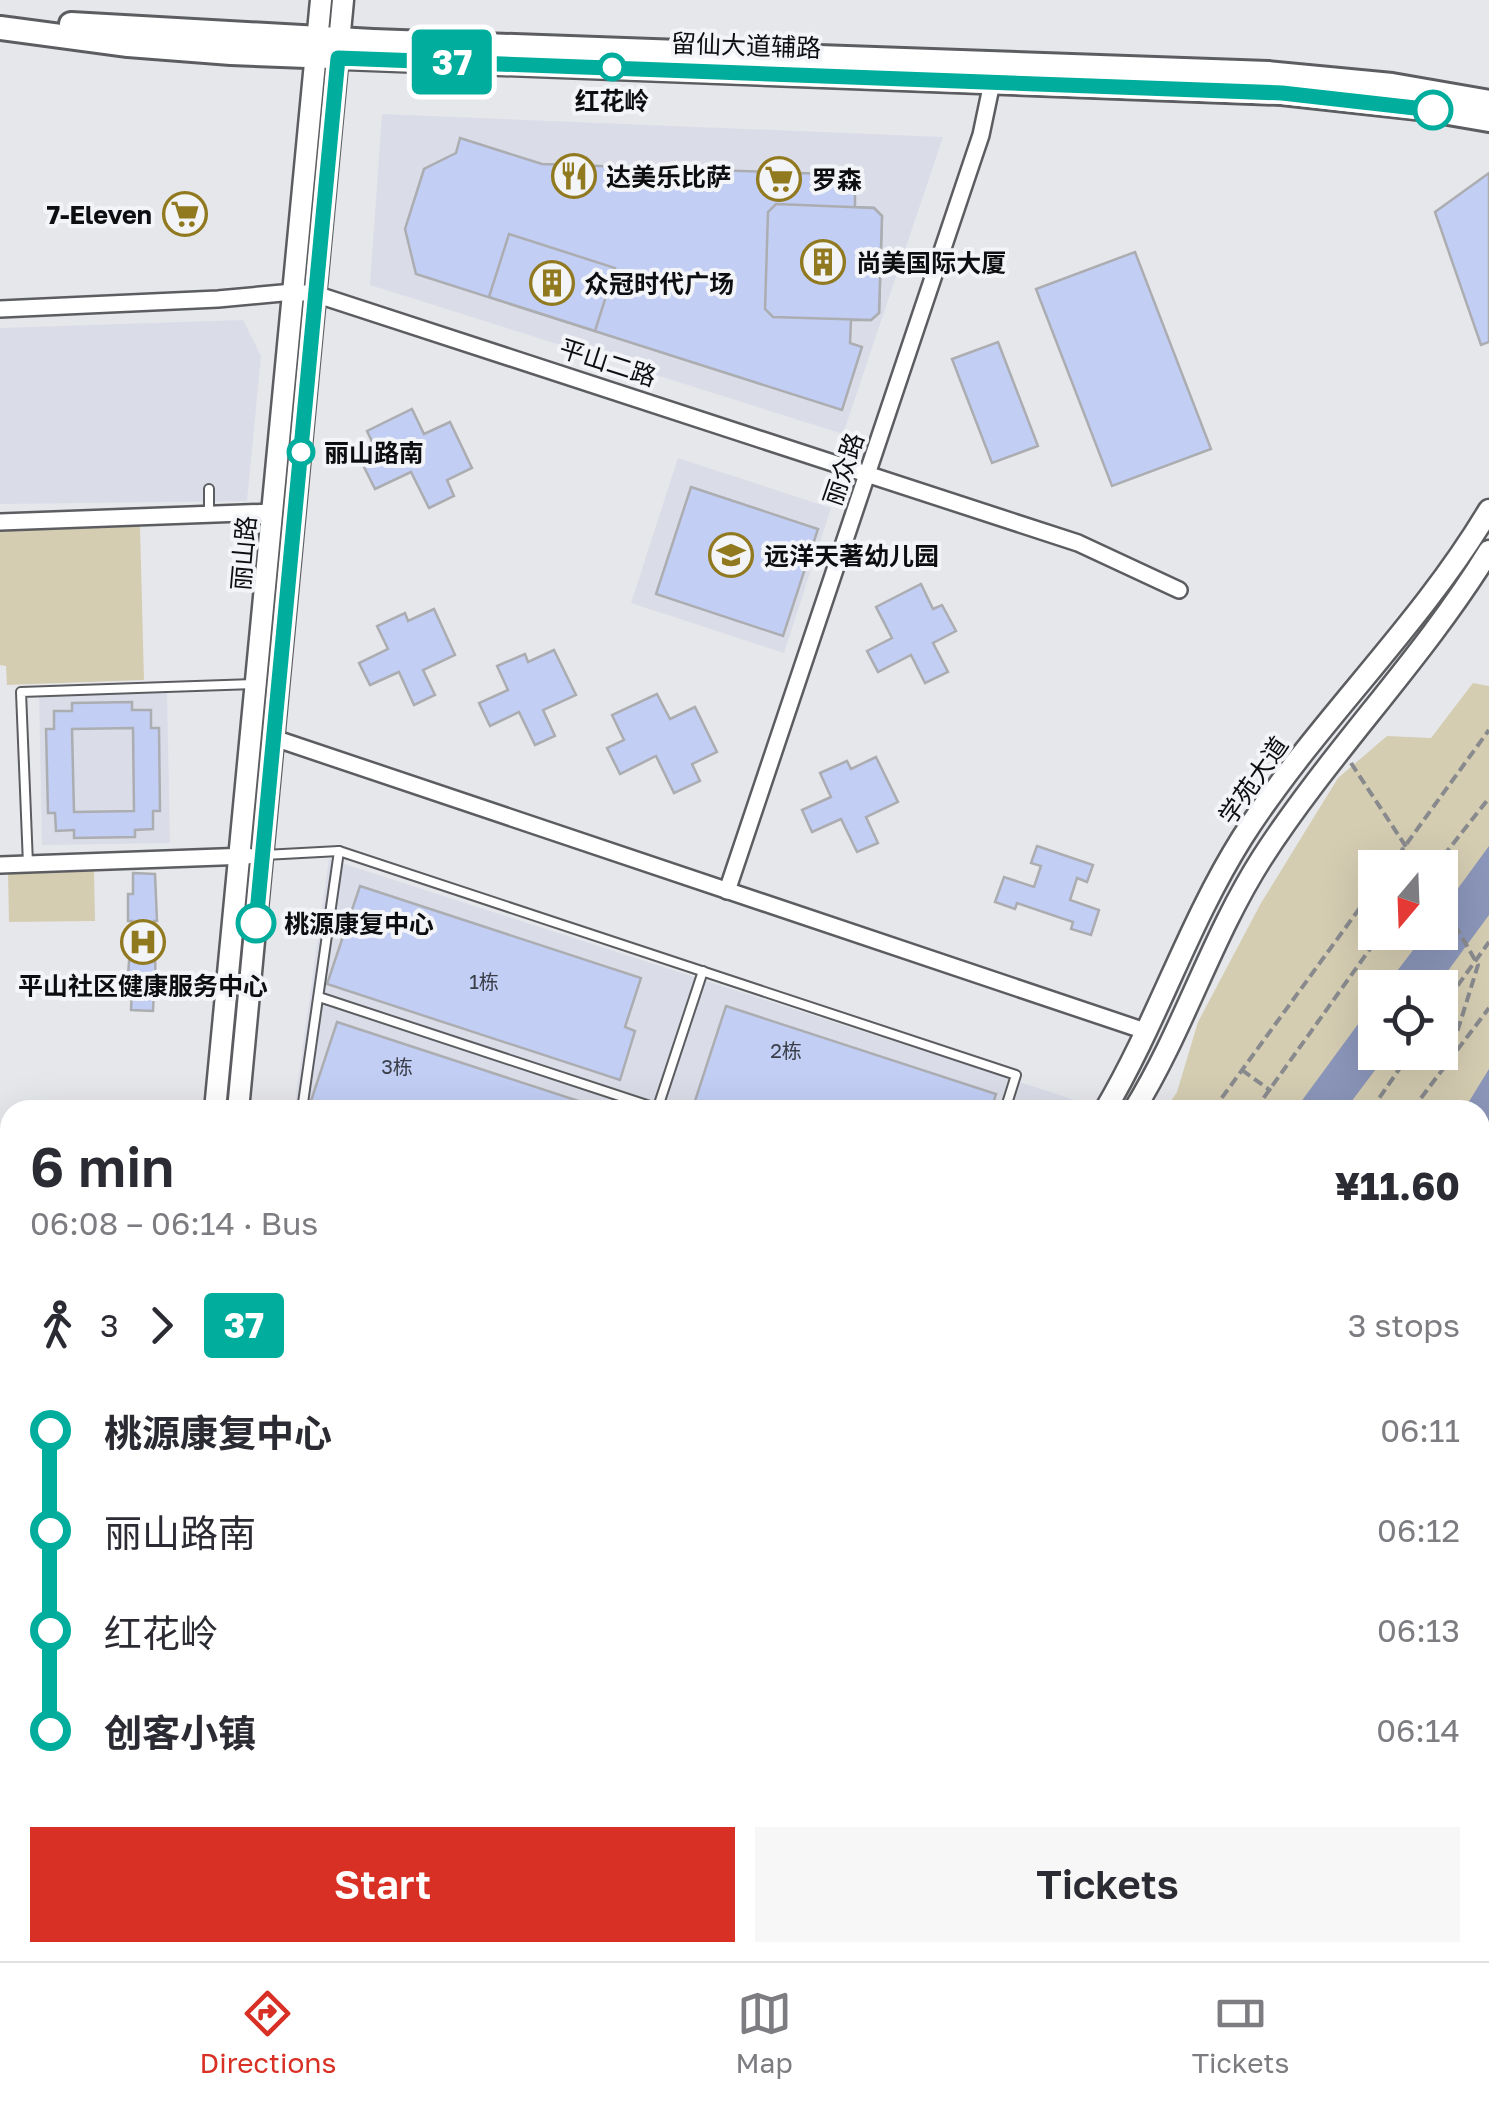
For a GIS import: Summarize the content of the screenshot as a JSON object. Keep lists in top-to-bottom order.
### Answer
{
  "streets": {
    "main road": ["留仙大道辅路"],
    "street": [
      "平山二路",
      "丽众路",
      "丽山路",
      "学苑大道"
    ]
  },
  "crossings": [
    ["留仙大道辅路", "丽众路"],
    ["留仙大道辅路", "丽山路"],
    ["平山二路", "丽众路"],
    ["平山二路", "丽山路"]
  ],
  "places": {
    "other": ["红花岭", "丽山路南", "桃源康复中心"],
    "restaurant": ["达美乐比萨"],
    "supermarket": ["罗森", "7-Eleven"],
    "building": ["尚美国际大厦", "众冠时代广场"],
    "school or university": ["远洋天著幼儿园"],
    "hospital": ["平山社区健康服务中心"]
  },
  "lines": ["bus line 37"],
  "house_numbers": ["1栋", "2栋", "3栋"],
  "north": "bottom",
  "page": {
    "on_map": "37",
    "heading": ["6 min", "06:08 – 06:14 · Bus", "¥11.60"],
    "legs": ["3", "37", "3 stops"],
    "list": [
      {
        "name": "桃源康复中心",
        "value": "06:11"
      },
      {
        "name": "丽山路南",
        "value": "06:12"
      },
      {
        "name": "红花岭",
        "value": "06:13"
      },
      {
        "name": "创客小镇",
        "value": "06:14"
      }
    ],
    "buttons": ["Start", "Tickets"],
    "tabs": ["Directions", "Map", "Tickets"]
  }
}
